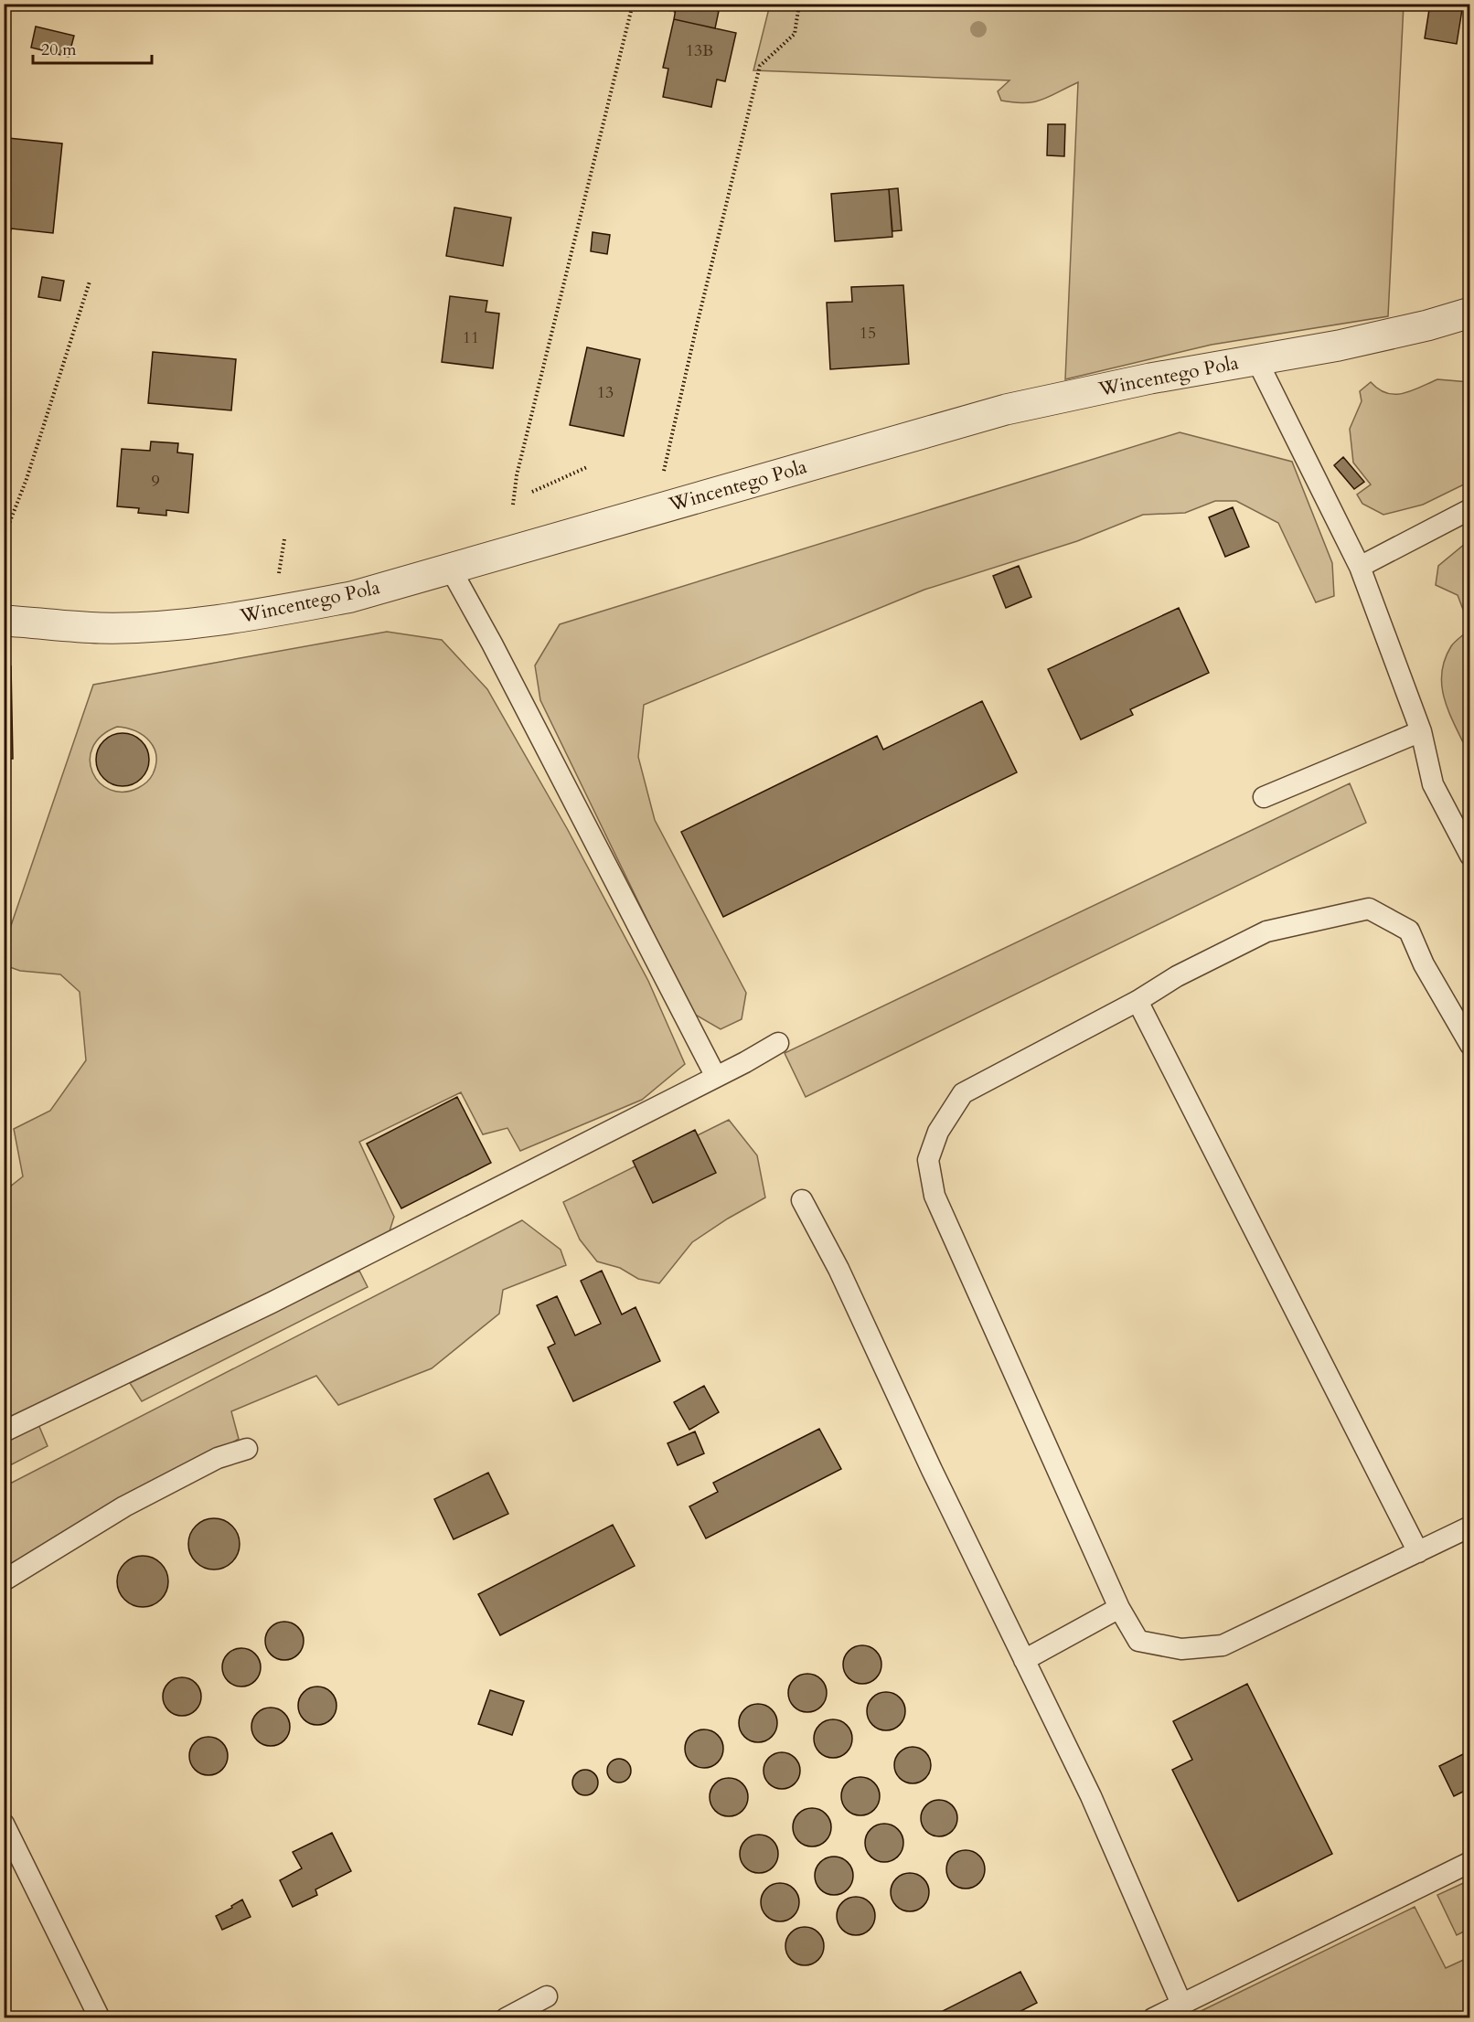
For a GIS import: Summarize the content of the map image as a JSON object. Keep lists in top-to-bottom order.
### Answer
{
  "streets": {
    "street": ["Wincentego Pola"]
  },
  "house_numbers": [
    "13B",
    "15",
    "11",
    "13",
    "9"
  ],
  "scale_bar": "20 m"
}
